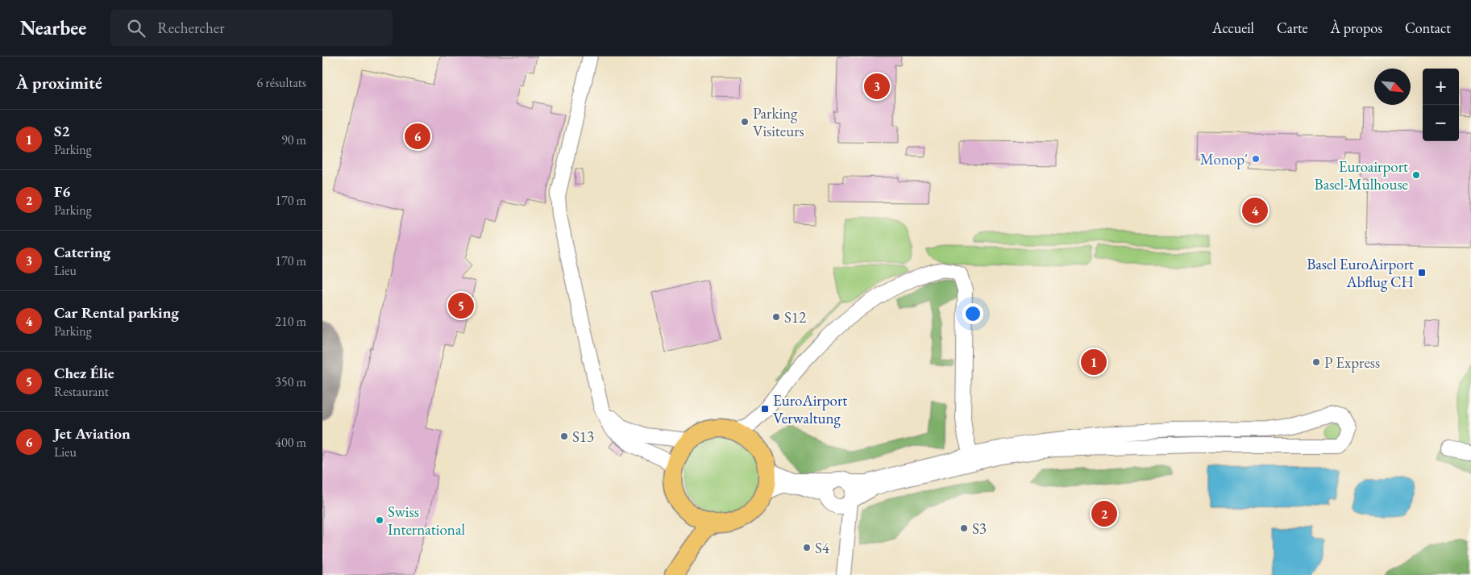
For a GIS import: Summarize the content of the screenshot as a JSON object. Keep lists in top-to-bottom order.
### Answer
{
  "places": {
    "other": [
      "Parking Visiteurs",
      "Monop'",
      "Euroairport Basel-Mulhouse",
      "S12",
      "P Express",
      "S13",
      "Swiss International",
      "S3",
      "S4"
    ],
    "transit": ["Basel EuroAirport Abflug CH", "EuroAirport Verwaltung"]
  },
  "north": "bottom right",
  "page": {
    "header": "Nearbee",
    "search": "Rechercher",
    "nav": [
      "Accueil",
      "Carte",
      "À propos",
      "Contact"
    ],
    "heading": ["À proximité", "6 résultats"],
    "map_buttons": ["+", "−"],
    "pins": [
      "3",
      "6",
      "4",
      "5",
      "1",
      "2"
    ],
    "list": [
      {
        "mark": "1",
        "name": "S2",
        "note": "Parking",
        "value": "90 m"
      },
      {
        "mark": "2",
        "name": "F6",
        "note": "Parking",
        "value": "170 m"
      },
      {
        "mark": "3",
        "name": "Catering",
        "note": "Lieu",
        "value": "170 m"
      },
      {
        "mark": "4",
        "name": "Car Rental parking",
        "note": "Parking",
        "value": "210 m"
      },
      {
        "mark": "5",
        "name": "Chez Élie",
        "note": "Restaurant",
        "value": "350 m"
      },
      {
        "mark": "6",
        "name": "Jet Aviation",
        "note": "Lieu",
        "value": "400 m"
      }
    ]
  }
}
